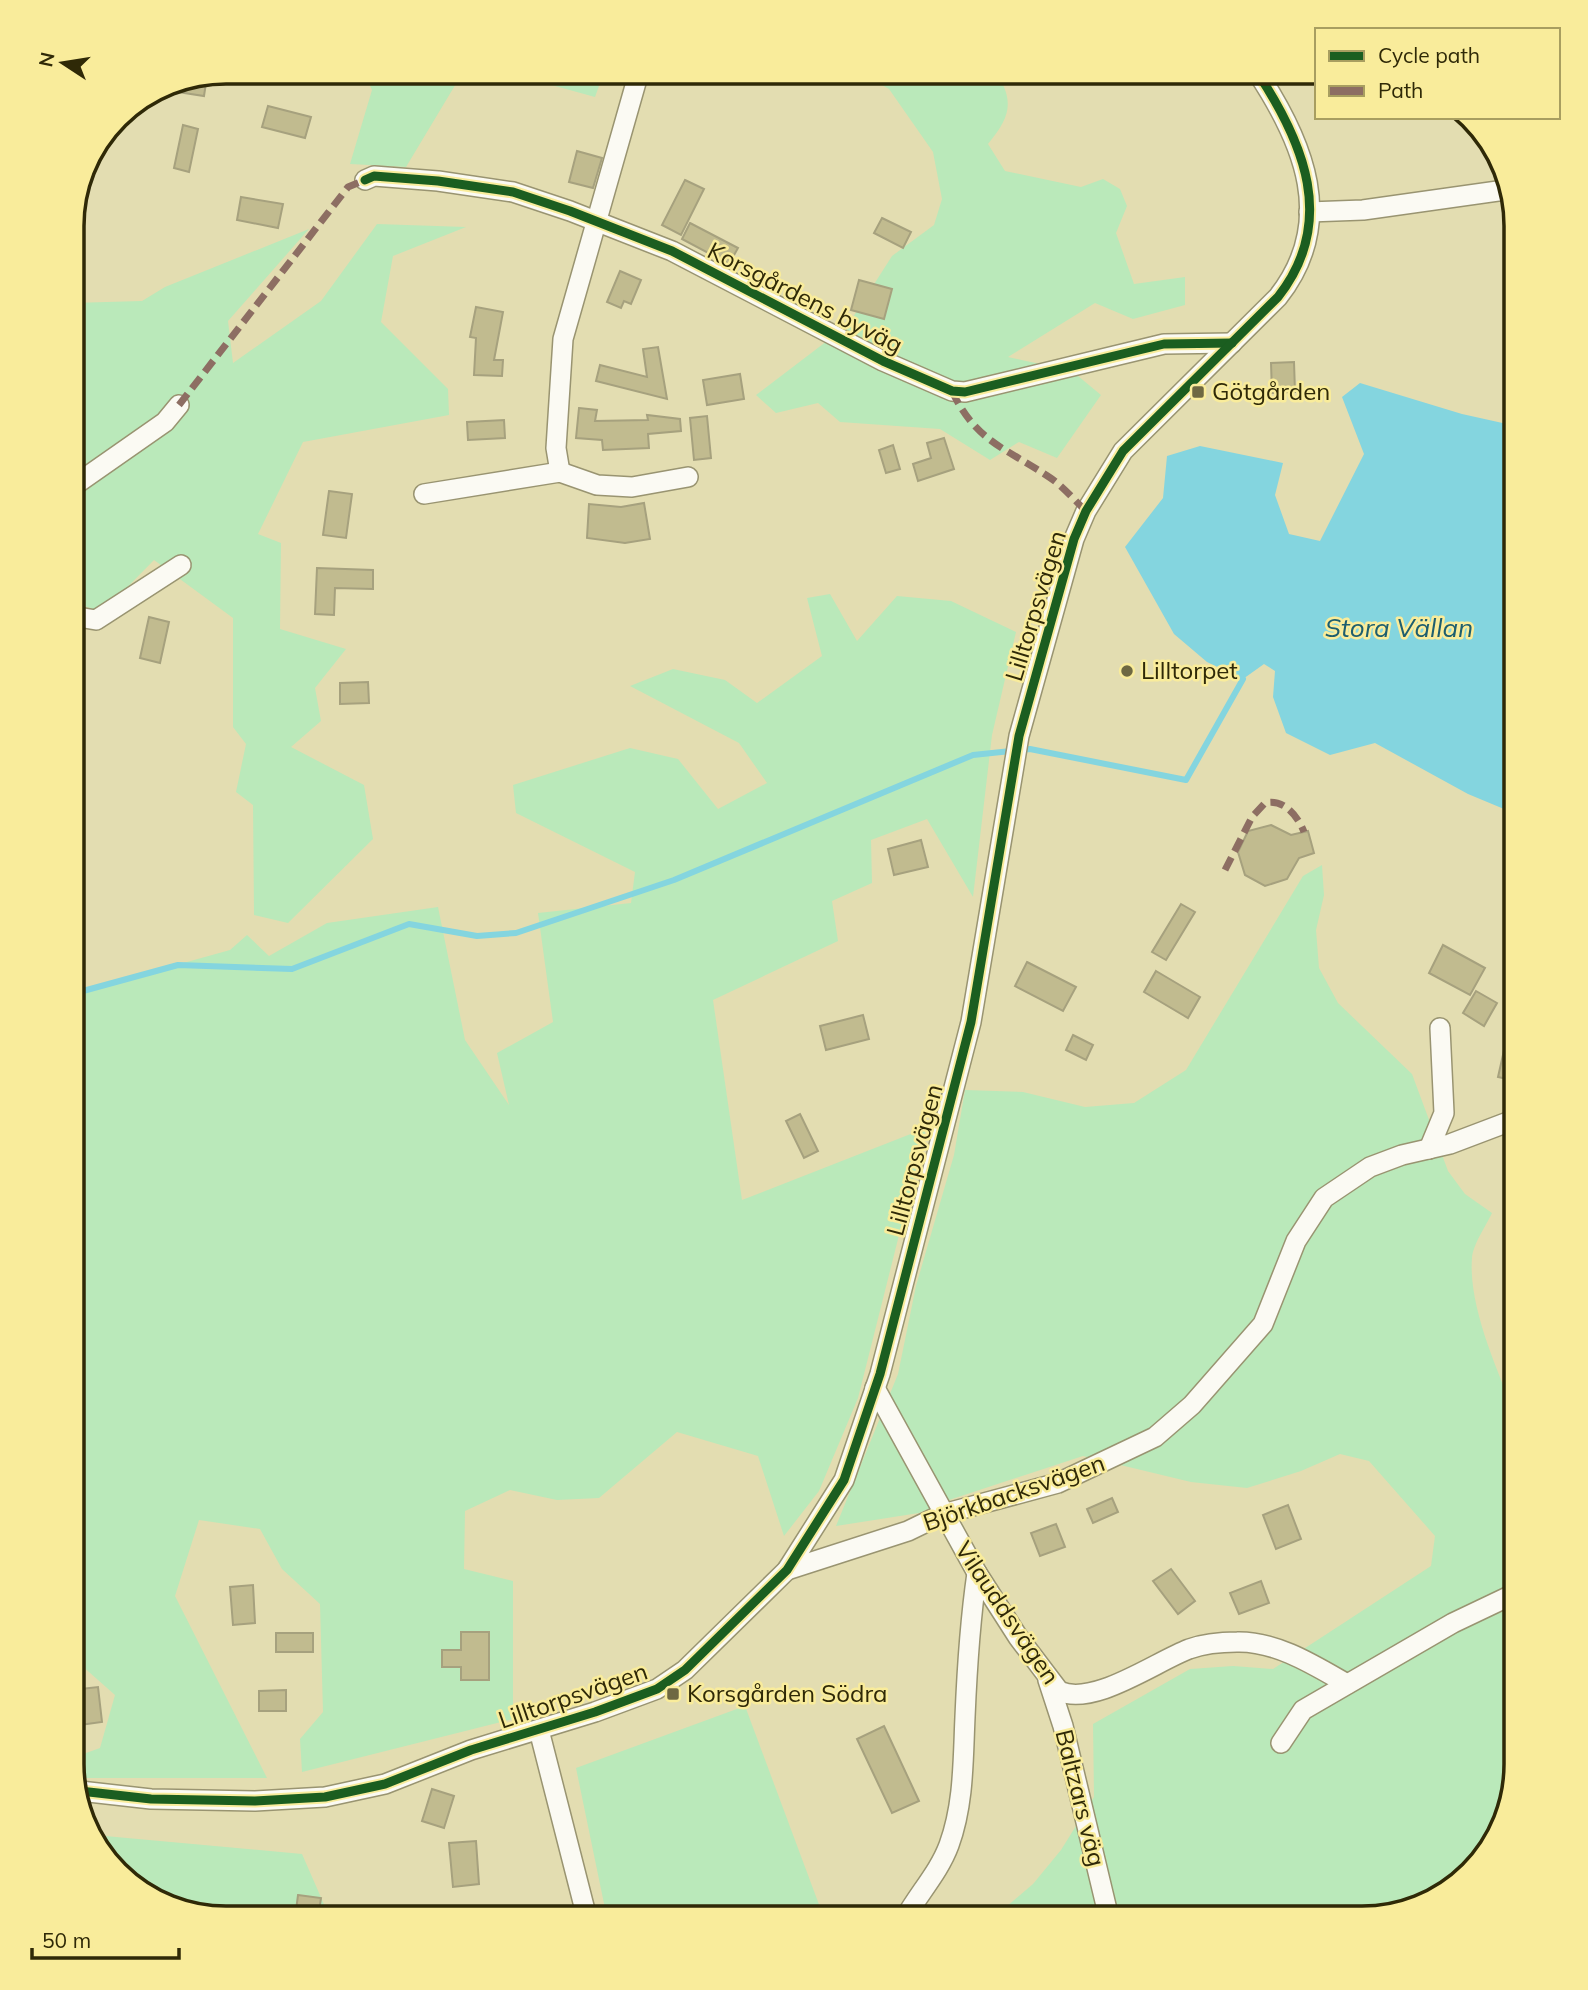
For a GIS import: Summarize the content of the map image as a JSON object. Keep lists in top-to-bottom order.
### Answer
{
  "streets": {
    "street": [
      "Korsgårdens byväg",
      "Lilltorpsvägen",
      "Björkbacksvägen",
      "Vilauddsvägen",
      "Baltzars väg"
    ]
  },
  "crossings": [
    ["Korsgårdens byväg", "Lilltorpsvägen"],
    ["Lilltorpsvägen", "Björkbacksvägen"],
    ["Lilltorpsvägen", "Vilauddsvägen"],
    ["Björkbacksvägen", "Vilauddsvägen"],
    ["Vilauddsvägen", "Baltzars väg"]
  ],
  "water": ["Stora Vällan"],
  "places": {
    "transit": ["Götgården", "Korsgården Södra"],
    "other": ["Lilltorpet"]
  },
  "legend": ["Cycle path", "Path"],
  "scale_bar": "50 m",
  "north": "left"
}
